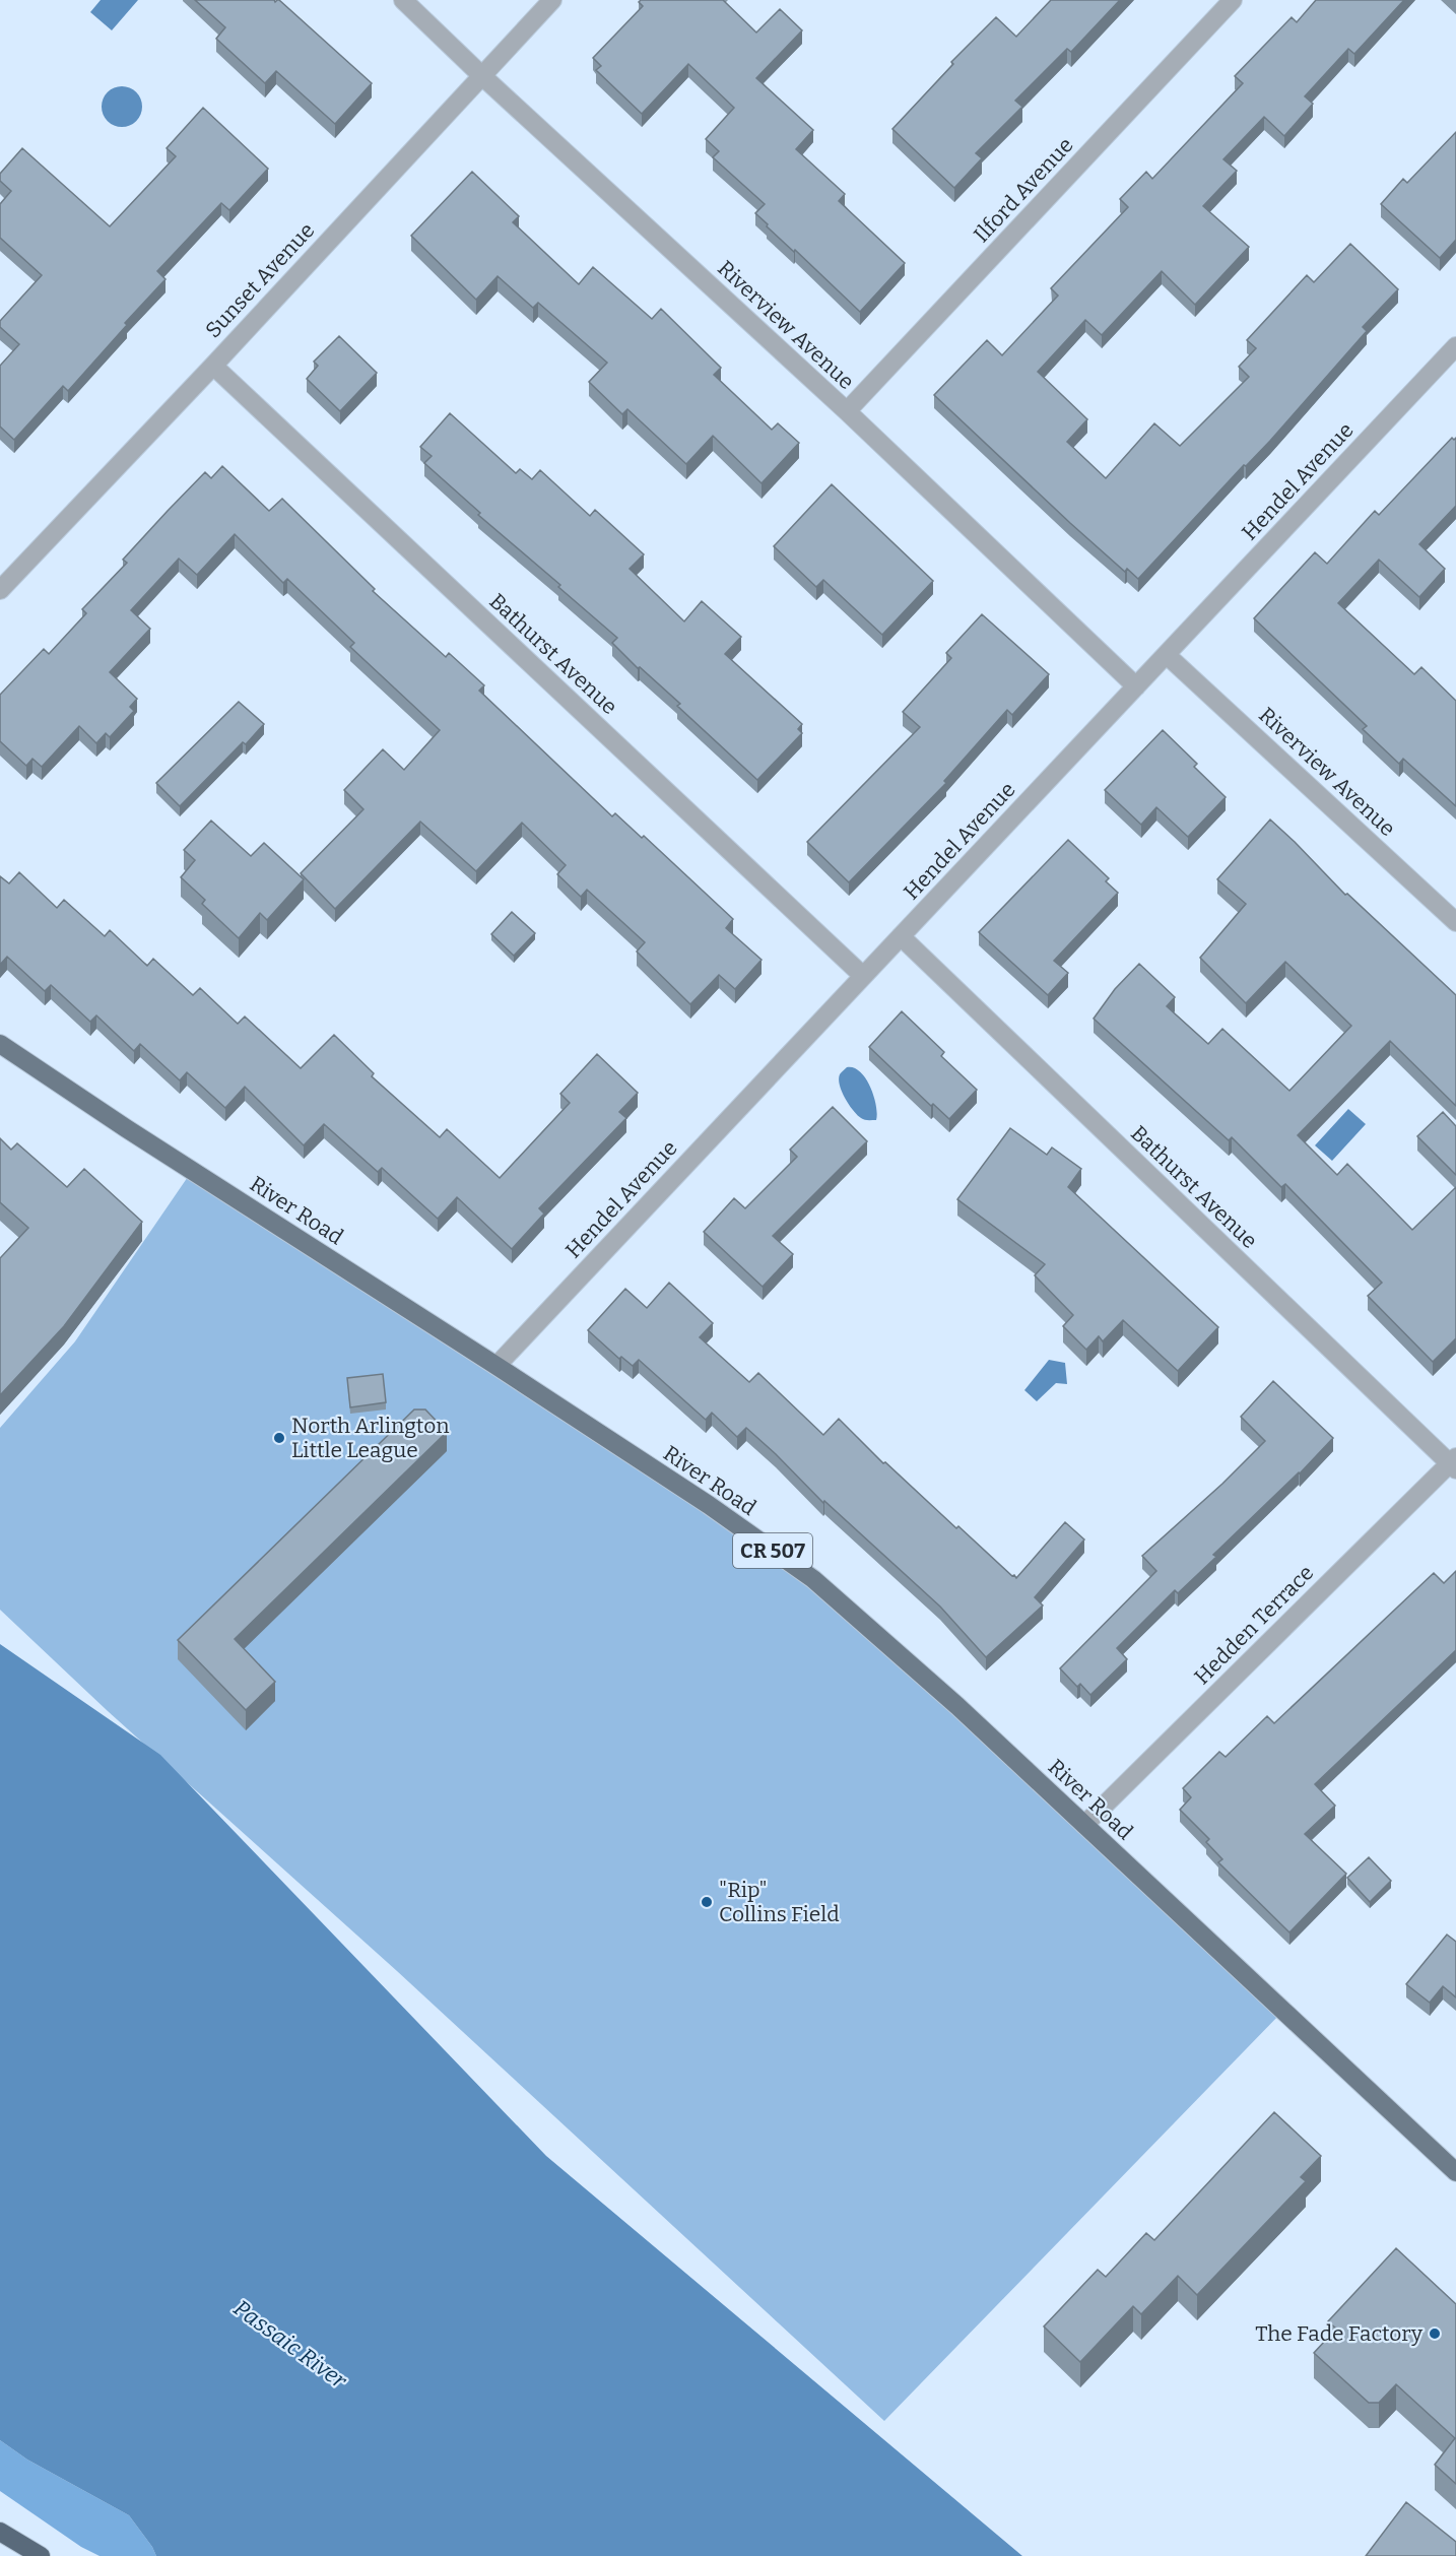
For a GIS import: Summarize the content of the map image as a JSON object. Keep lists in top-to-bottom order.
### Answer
{
  "streets": {
    "main road": ["River Road", "CR 507"],
    "street": [
      "Ilford Avenue",
      "Sunset Avenue",
      "Riverview Avenue",
      "Hendel Avenue",
      "Bathurst Avenue",
      "Hedden Terrace"
    ]
  },
  "crossings": [
    ["Ilford Avenue", "Riverview Avenue"],
    ["Sunset Avenue", "Riverview Avenue"],
    ["Sunset Avenue", "Bathurst Avenue"],
    ["Riverview Avenue", "Hendel Avenue"],
    ["Hendel Avenue", "Bathurst Avenue"],
    ["Hendel Avenue", "River Road"],
    ["Bathurst Avenue", "Hedden Terrace"],
    ["River Road", "Hedden Terrace"]
  ],
  "water": ["Passaic River"],
  "places": ["North Arlington Little League", "\"Rip\" Collins Field", "The Fade Factory"]
}
